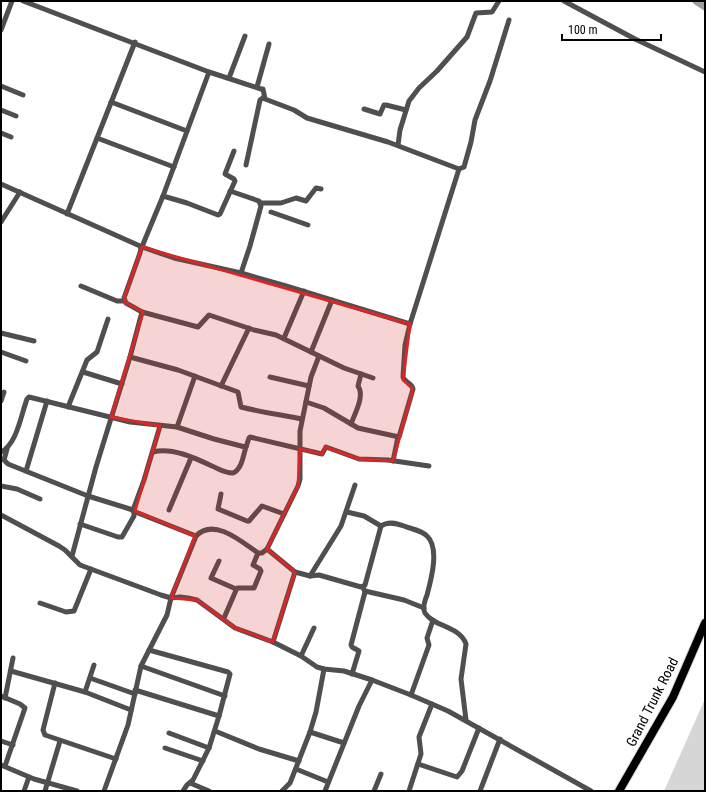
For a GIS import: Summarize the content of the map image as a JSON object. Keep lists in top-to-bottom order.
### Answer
{
  "streets": {
    "main road": ["Grand Trunk Road"]
  },
  "scale_bar": "100 m"
}
